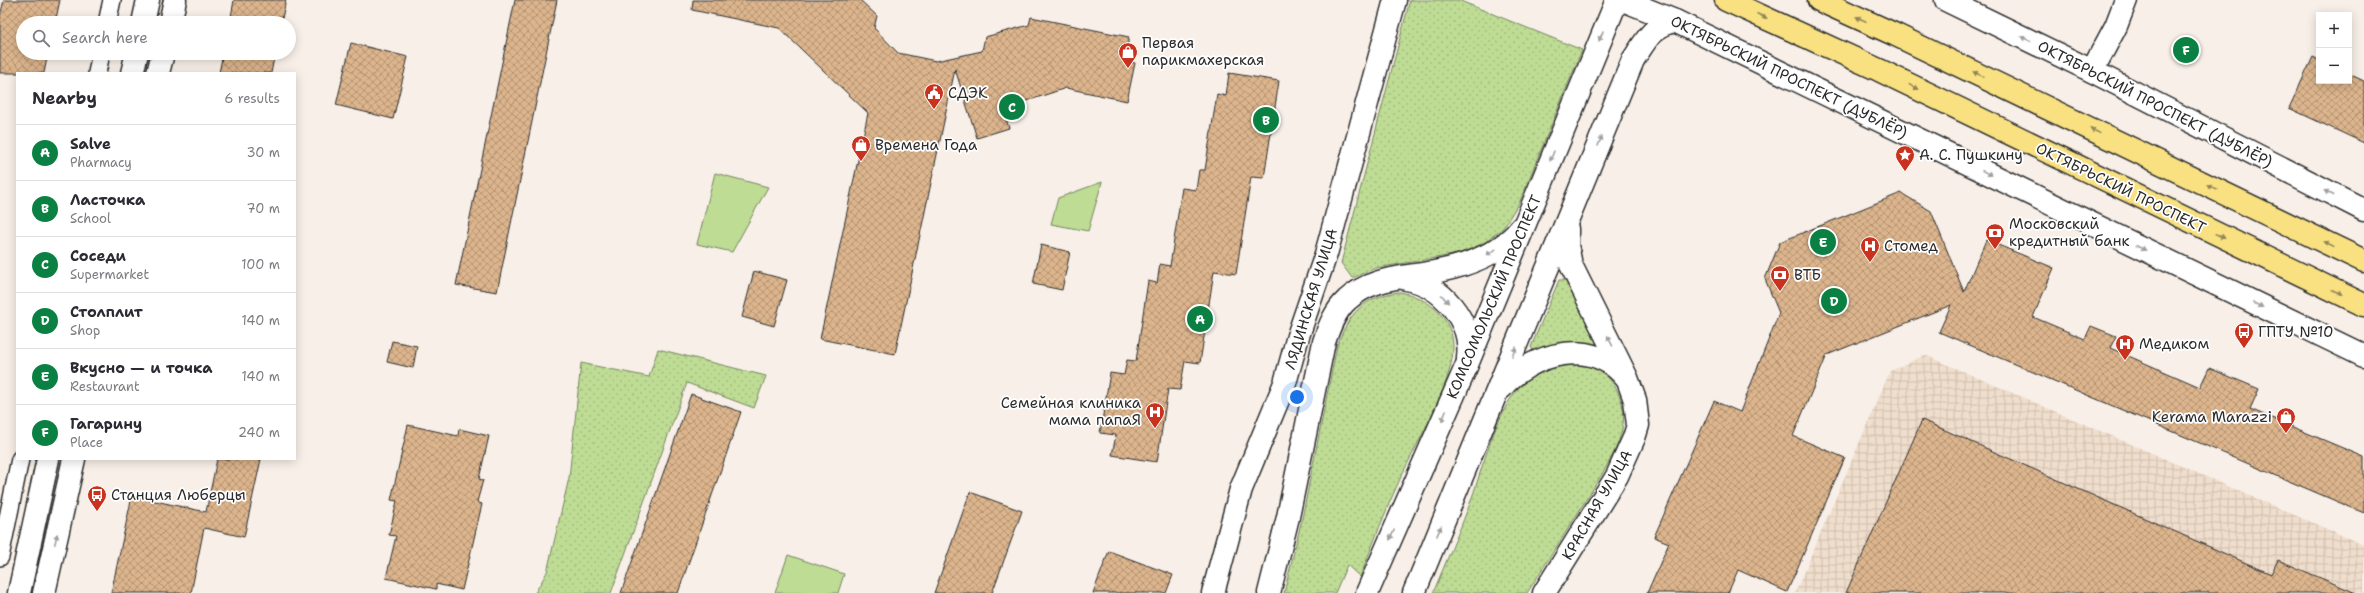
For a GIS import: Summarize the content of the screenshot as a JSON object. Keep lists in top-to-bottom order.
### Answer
{
  "streets": {
    "main road": [
      "ОКТЯБРЬСКИЙ ПРОСПЕКТ (ДУБЛЁР)",
      "ОКТЯБРЬСКИЙ ПРОСПЕКТ",
      "КОМСОМОЛЬСКИЙ ПРОСПЕКТ",
      "ЛЯДИНСКАЯ УЛИЦА",
      "КРАСНАЯ УЛИЦА"
    ]
  },
  "crossings": [
    ["КОМСОМОЛЬСКИЙ ПРОСПЕКТ", "ЛЯДИНСКАЯ УЛИЦА"]
  ],
  "places": {
    "shop": ["Первая парикмахерская", "Времена Года", "Kerama Marazzi"],
    "public building": ["СДЭК"],
    "place": ["А. С. Пушкину"],
    "bank": ["Московский кредитный банк", "ВТБ"],
    "hospital": ["Стомед", "Медиком", "Семейная клиника мама папаЯ"],
    "bus stop": ["ГПТУ №10", "Станция Люберцы"]
  },
  "page": {
    "map_buttons": ["+", "−"],
    "search": "Search here",
    "pins": [
      "F",
      "C",
      "B",
      "E",
      "D",
      "A"
    ],
    "heading": ["Nearby", "6 results"],
    "list": [
      {
        "mark": "A",
        "name": "Salve",
        "note": "Pharmacy",
        "value": "30 m"
      },
      {
        "mark": "B",
        "name": "Ласточка",
        "note": "School",
        "value": "70 m"
      },
      {
        "mark": "C",
        "name": "Соседи",
        "note": "Supermarket",
        "value": "100 m"
      },
      {
        "mark": "D",
        "name": "Столплит",
        "note": "Shop",
        "value": "140 m"
      },
      {
        "mark": "E",
        "name": "Вкусно — и точка",
        "note": "Restaurant",
        "value": "140 m"
      },
      {
        "mark": "F",
        "name": "Гагарину",
        "note": "Place",
        "value": "240 m"
      }
    ]
  }
}
